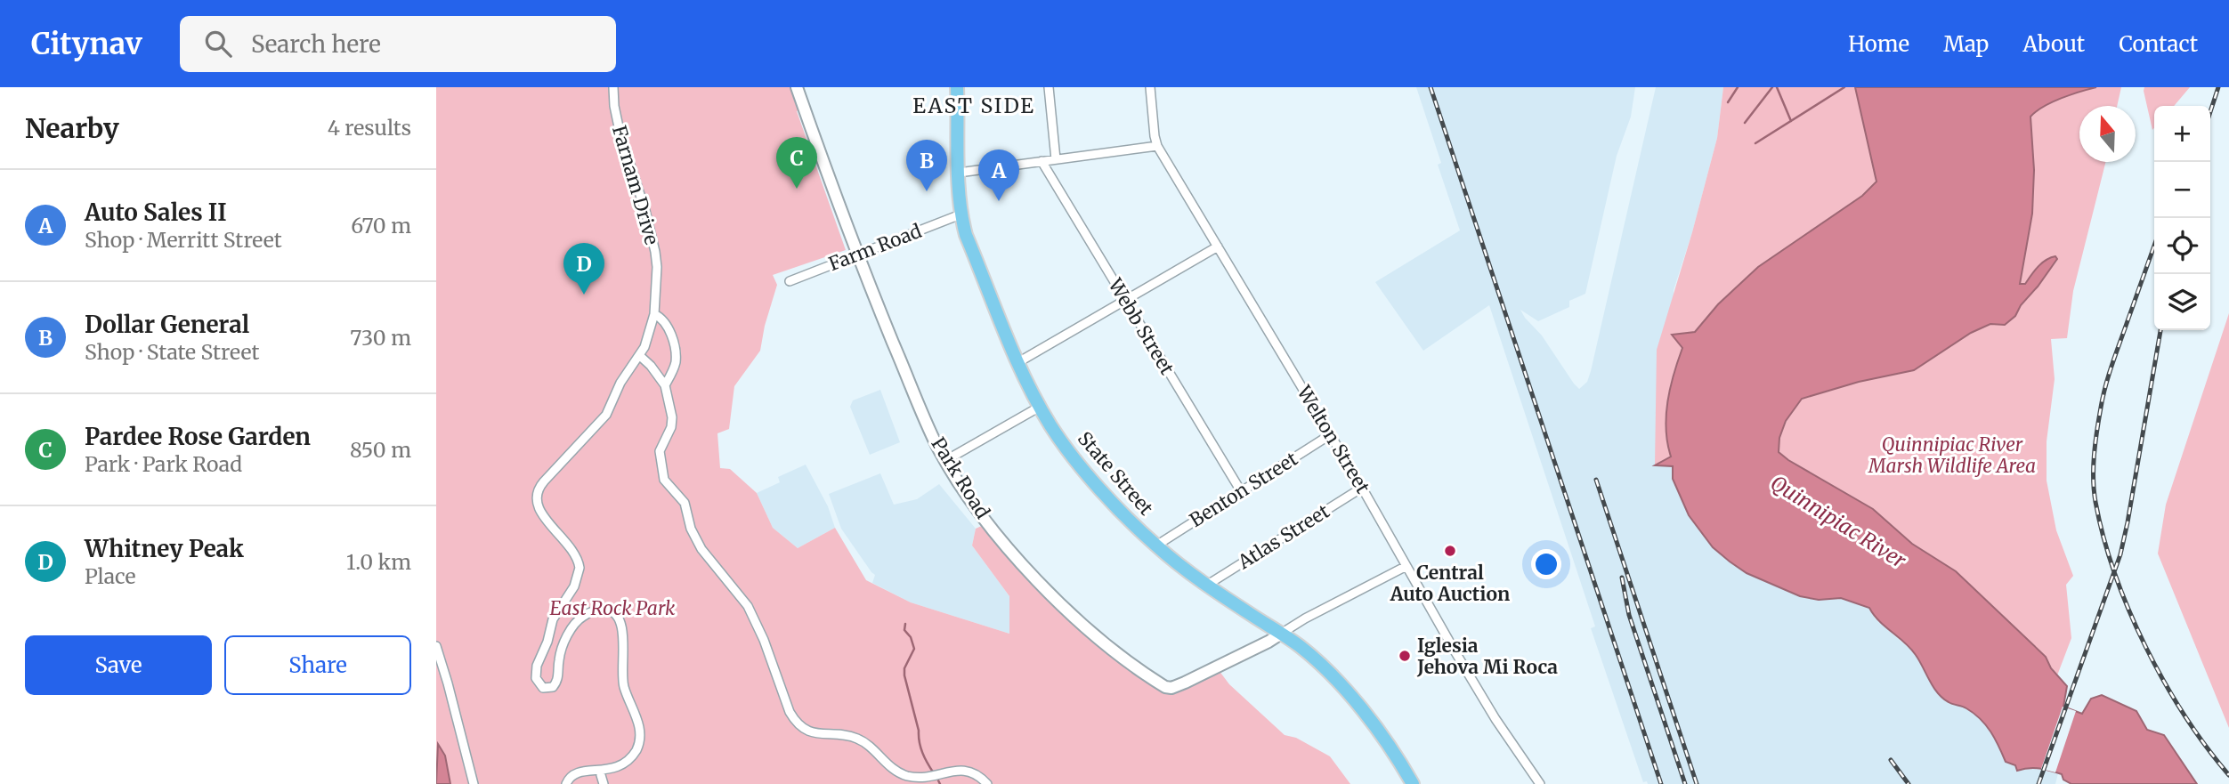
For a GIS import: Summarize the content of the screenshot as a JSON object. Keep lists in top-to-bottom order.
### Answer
{
  "streets": {
    "main road": ["State Street", "Park Road"],
    "street": [
      "Farnam Drive",
      "Farm Road",
      "Webb Street",
      "Welton Street",
      "Benton Street",
      "Atlas Street"
    ]
  },
  "crossings": [
    ["Farm Road", "State Street"],
    ["Farm Road", "Park Road"],
    ["Webb Street", "Benton Street"],
    ["Welton Street", "Benton Street"],
    ["Welton Street", "Atlas Street"],
    ["State Street", "Park Road"],
    ["State Street", "Benton Street"],
    ["State Street", "Atlas Street"]
  ],
  "districts": ["EAST SIDE"],
  "water": ["Quinnipiac River"],
  "parks": ["Quinnipiac River Marsh Wildlife Area", "East Rock Park"],
  "places": ["Central Auto Auction", "Iglesia Jehova Mi Roca"],
  "north": "top",
  "page": {
    "header": "Citynav",
    "search": "Search here",
    "nav": [
      "Home",
      "Map",
      "About",
      "Contact"
    ],
    "heading": ["Nearby", "4 results"],
    "map_buttons": ["+", "−"],
    "pins": [
      "C",
      "B",
      "A",
      "D"
    ],
    "list": [
      {
        "mark": "A",
        "name": "Auto Sales II",
        "note": "Shop · Merritt Street",
        "value": "670 m"
      },
      {
        "mark": "B",
        "name": "Dollar General",
        "note": "Shop · State Street",
        "value": "730 m"
      },
      {
        "mark": "C",
        "name": "Pardee Rose Garden",
        "note": "Park · Park Road",
        "value": "850 m"
      },
      {
        "mark": "D",
        "name": "Whitney Peak",
        "note": "Place",
        "value": "1.0 km"
      }
    ],
    "buttons": ["Save", "Share"]
  }
}
